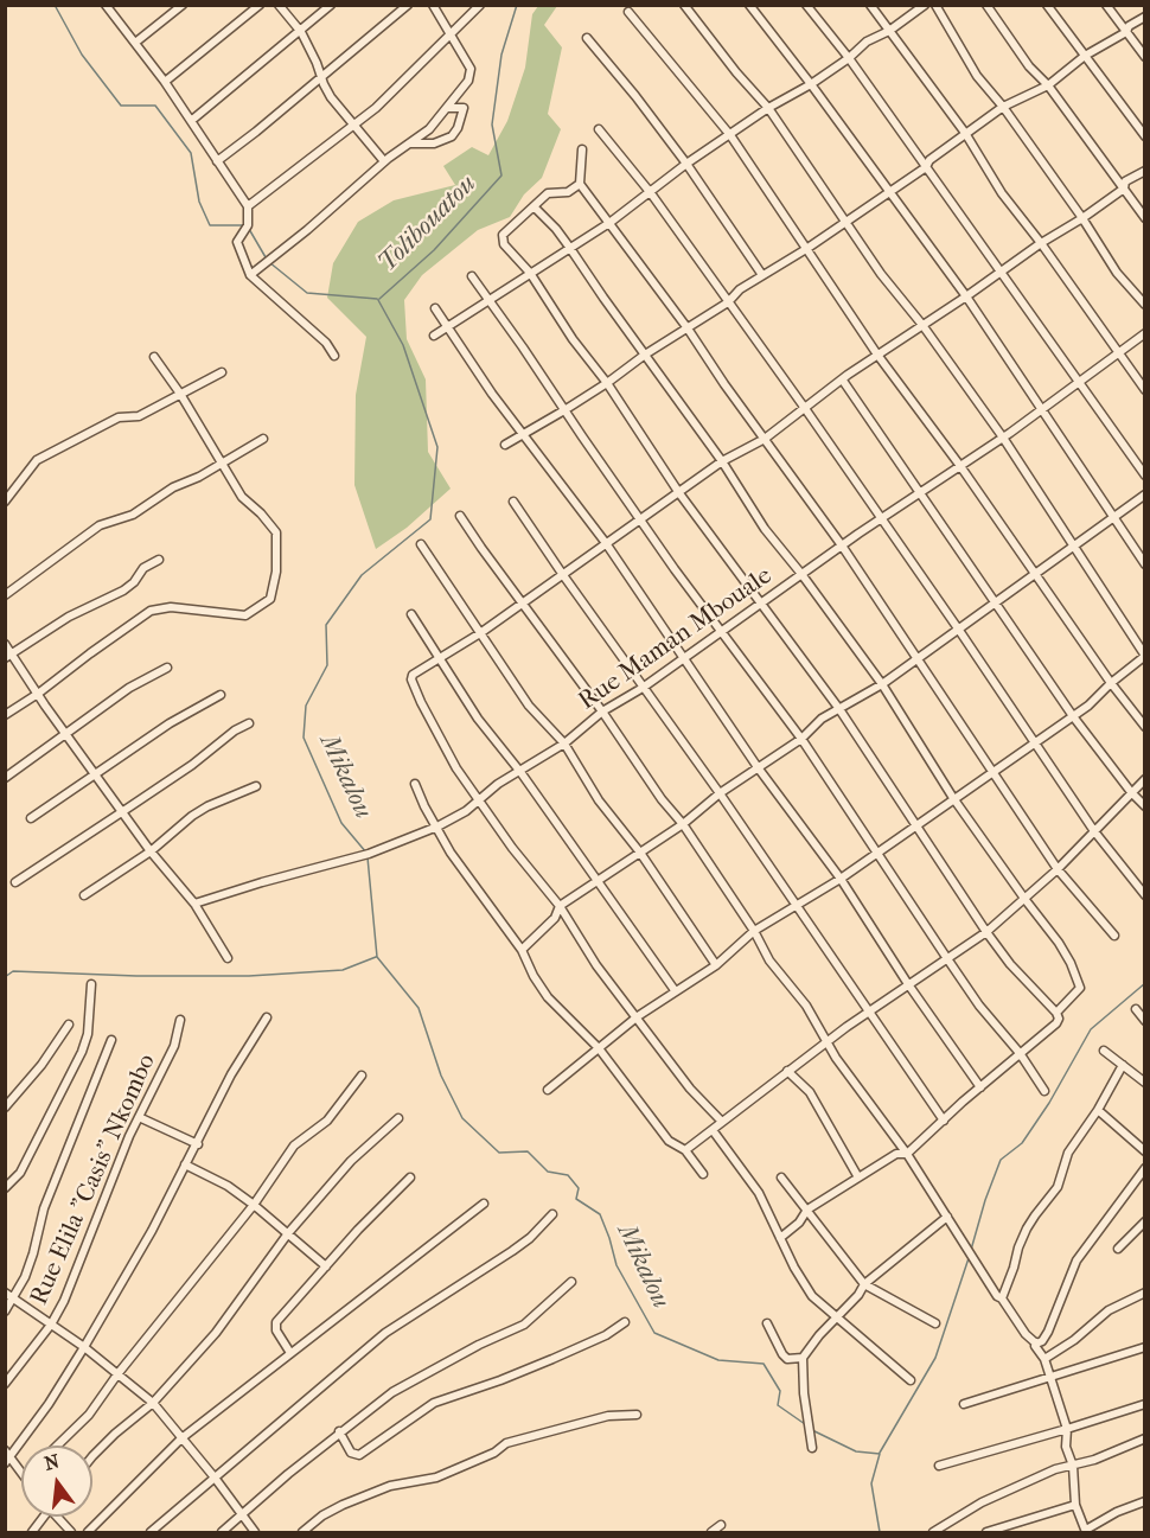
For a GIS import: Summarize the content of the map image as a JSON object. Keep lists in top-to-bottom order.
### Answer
{
  "streets": {
    "street": ["Rue Maman Mbouale", "Rue Elila \"Casis\" Nkombo"]
  },
  "water": ["Tolibouatou", "Mikalou"],
  "north": "top"
}
